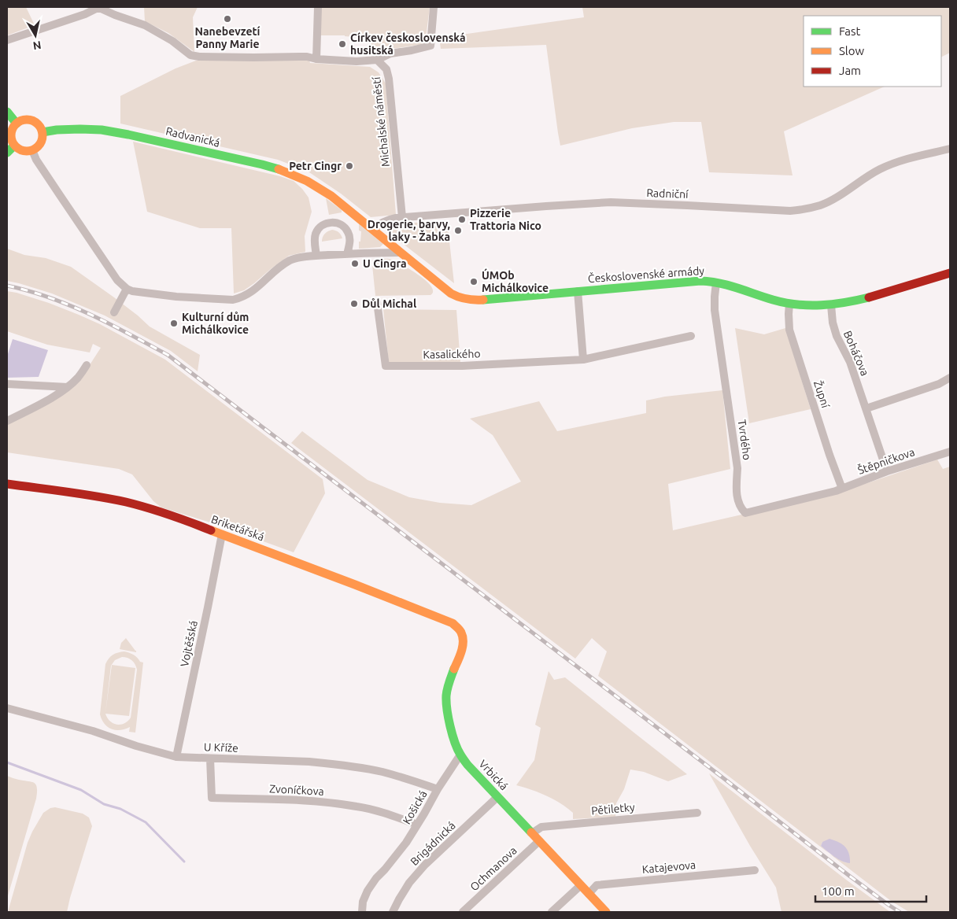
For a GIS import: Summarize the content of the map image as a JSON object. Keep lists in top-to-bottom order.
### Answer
{
  "streets": {
    "street": [
      "Michalské náměstí",
      "Radvanická",
      "Radniční",
      "Československé armády",
      "Boháčova",
      "Kasalického",
      "Župní",
      "Tvrdého",
      "Štěpničkova",
      "Briketářská",
      "Vojtěšská",
      "U Kříže",
      "Vrbická",
      "Zvoníčkova",
      "Košická",
      "Pětiletky",
      "Brigádnická",
      "Katajevova",
      "Ochmanova"
    ]
  },
  "crossings": [
    ["Michalské náměstí", "Radniční"],
    ["Radvanická", "Československé armády"],
    ["Radniční", "Československé armády"],
    ["Československé armády", "Boháčova"],
    ["Československé armády", "Župní"],
    ["Československé armády", "Tvrdého"],
    ["Boháčova", "Štěpničkova"],
    ["Župní", "Štěpničkova"],
    ["Tvrdého", "Štěpničkova"],
    ["Briketářská", "Vojtěšská"],
    ["Briketářská", "Vrbická"],
    ["Vojtěšská", "U Kříže"],
    ["U Kříže", "Zvoníčkova"],
    ["U Kříže", "Košická"],
    ["Vrbická", "Košická"],
    ["Vrbická", "Pětiletky"],
    ["Vrbická", "Brigádnická"],
    ["Vrbická", "Katajevova"],
    ["Vrbická", "Ochmanova"],
    ["Zvoníčkova", "Košická"]
  ],
  "places": [
    "Nanebevzetí Panny Marie",
    "Církev československá husitská",
    "Petr Cingr",
    "Pizzerie Trattoria Nico",
    "Drogerie, barvy, laky - Žabka",
    "U Cingra",
    "ÚMOb Michálkovice",
    "Důl Michal",
    "Kulturní dům Michálkovice"
  ],
  "legend": ["Fast", "Slow", "Jam"],
  "scale_bar": "100 m",
  "north": "bottom"
}
